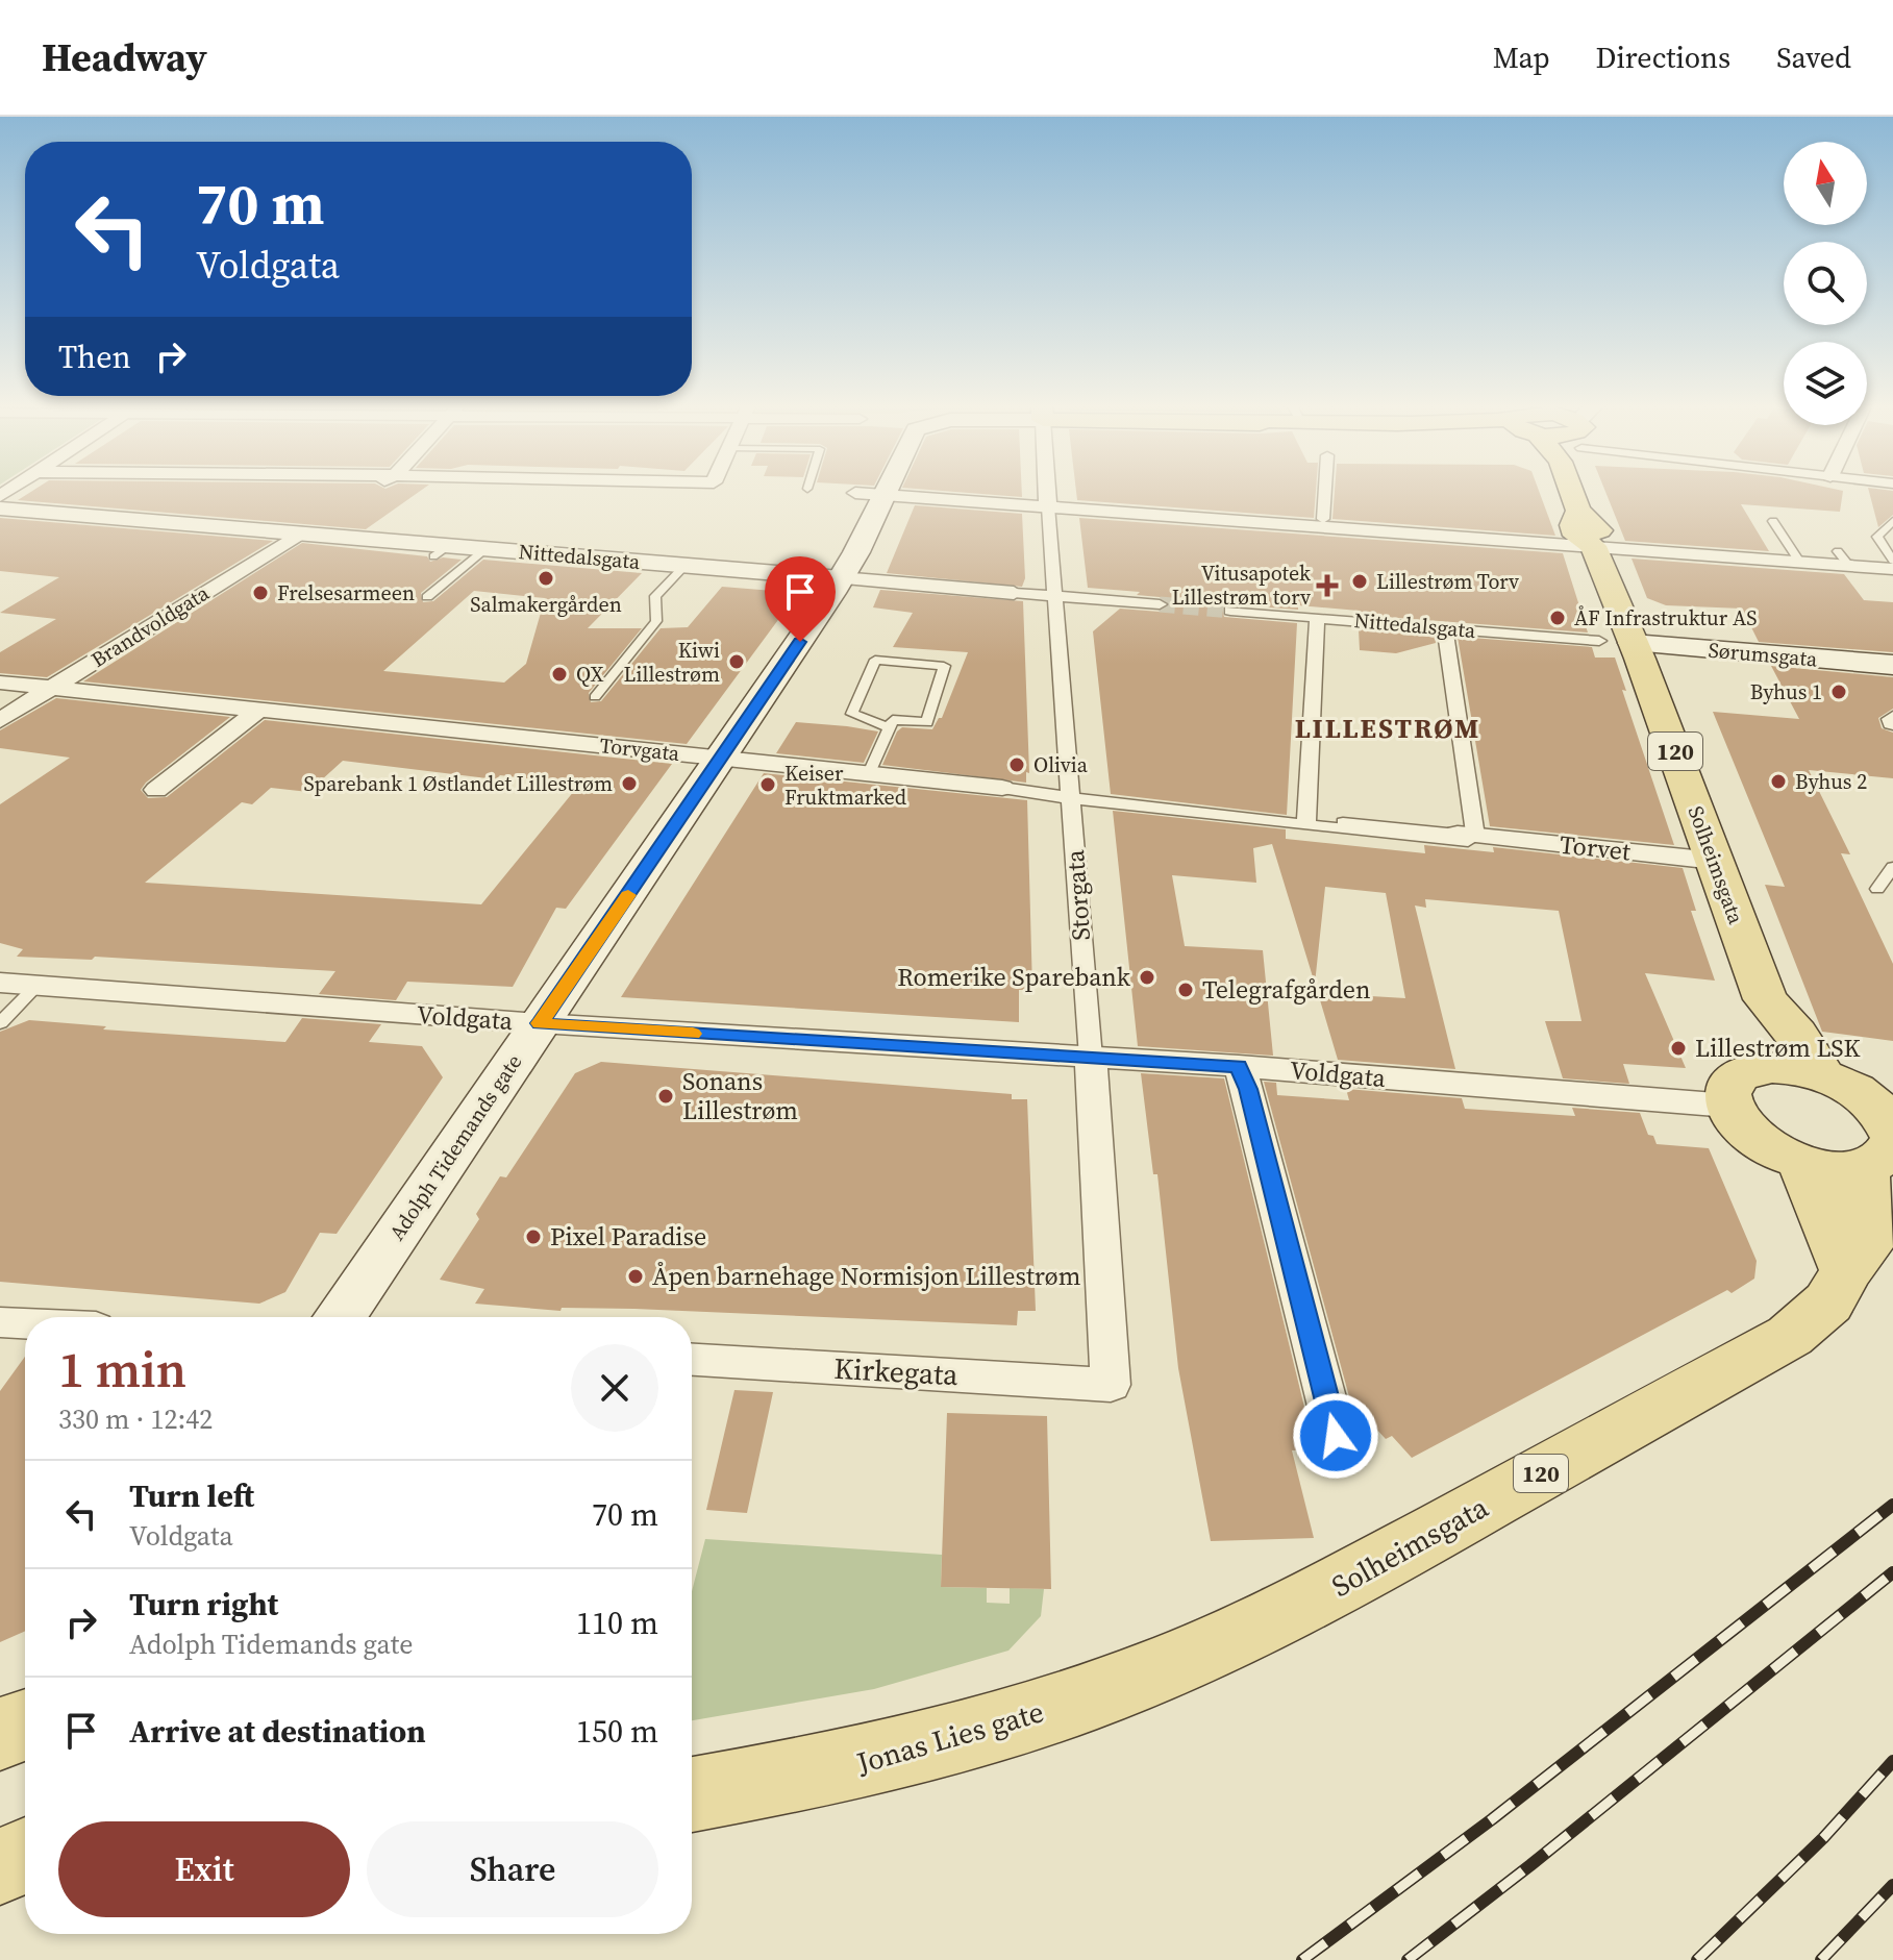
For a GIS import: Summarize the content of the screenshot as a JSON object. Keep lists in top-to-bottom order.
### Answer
{
  "streets": {
    "main road": [
      "Sørumsgata",
      "120",
      "Solheimsgata",
      "Adolph Tidemands gate",
      "Jonas Lies gate"
    ],
    "street": [
      "Nittedalsgata",
      "Brandvoldgata",
      "Torvgata",
      "Torvet",
      "Storgata",
      "Voldgata",
      "Kirkegata"
    ]
  },
  "crossings": [
    ["Nittedalsgata", "Brandvoldgata"],
    ["Nittedalsgata", "Sørumsgata"],
    ["Nittedalsgata", "Solheimsgata"],
    ["Nittedalsgata", "Storgata"],
    ["Nittedalsgata", "Adolph Tidemands gate"],
    ["Brandvoldgata", "Torvgata"],
    ["Sørumsgata", "Solheimsgata"],
    ["Torvgata", "Torvet"],
    ["Torvgata", "Storgata"],
    ["Torvgata", "Adolph Tidemands gate"],
    ["Torvet", "Solheimsgata"],
    ["Torvet", "Storgata"],
    ["Solheimsgata", "Jonas Lies gate"],
    ["Storgata", "Voldgata"],
    ["Storgata", "Kirkegata"],
    ["Voldgata", "Adolph Tidemands gate"]
  ],
  "districts": ["LILLESTRØM"],
  "places": {
    "other": [
      "Salmakergården",
      "Lillestrøm Torv",
      "Frelsesarmeen",
      "ÅF Infrastruktur AS",
      "Kiwi Lillestrøm",
      "QX",
      "Byhus 1",
      "Olivia",
      "Byhus 2",
      "Sparebank 1 Østlandet Lillestrøm",
      "Keiser Fruktmarked",
      "Romerike Sparebank",
      "Telegrafgården",
      "Lillestrøm LSK",
      "Sonans Lillestrøm",
      "Pixel Paradise",
      "Åpen barnehage Normisjon Lillestrøm"
    ],
    "health": ["Vitusapotek Lillestrøm torv"]
  },
  "north": "top",
  "page": {
    "header": "Headway",
    "nav": ["Map", "Directions", "Saved"],
    "turn": ["70 m", "Voldgata"],
    "then": "Then",
    "heading": ["1 min", "330 m · 12:42"],
    "list": [
      {
        "name": "Turn left",
        "note": "Voldgata",
        "value": "70 m"
      },
      {
        "name": "Turn right",
        "note": "Adolph Tidemands gate",
        "value": "110 m"
      },
      {
        "name": "Arrive at destination",
        "value": "150 m"
      }
    ],
    "buttons": ["Exit", "Share"]
  }
}
